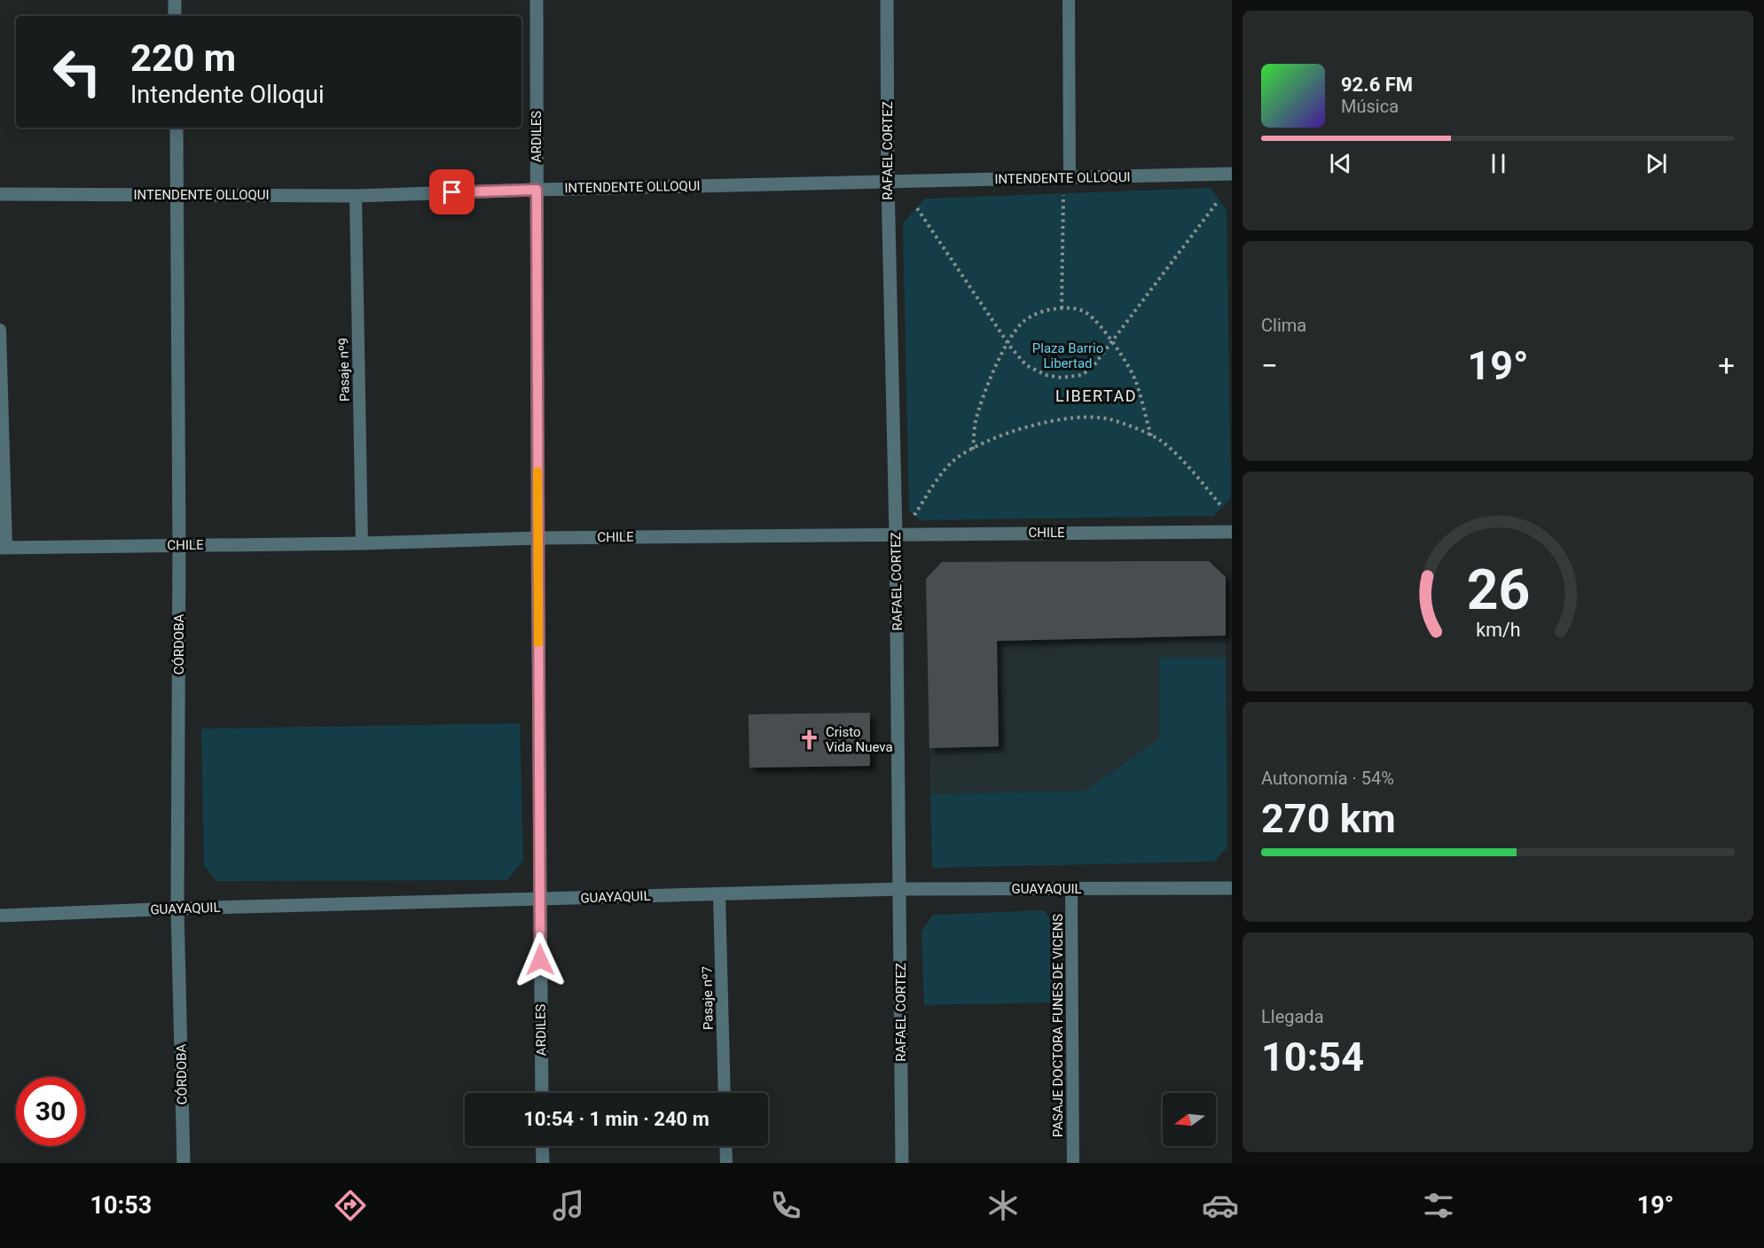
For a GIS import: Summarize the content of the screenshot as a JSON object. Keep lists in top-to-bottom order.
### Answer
{
  "streets": {
    "street": [
      "ARDILES",
      "RAFAEL CORTEZ",
      "INTENDENTE OLLOQUI",
      "CHILE",
      "CÓRDOBA",
      "GUAYAQUIL"
    ],
    "lane": ["Pasaje nº9", "Pasaje nº7", "PASAJE DOCTORA FUNES DE VICENS"]
  },
  "crossings": [
    ["ARDILES", "INTENDENTE OLLOQUI"],
    ["ARDILES", "CHILE"],
    ["ARDILES", "GUAYAQUIL"],
    ["RAFAEL CORTEZ", "INTENDENTE OLLOQUI"],
    ["RAFAEL CORTEZ", "CHILE"],
    ["RAFAEL CORTEZ", "GUAYAQUIL"],
    ["INTENDENTE OLLOQUI", "Pasaje nº9"],
    ["INTENDENTE OLLOQUI", "CÓRDOBA"],
    ["Pasaje nº9", "CHILE"],
    ["CHILE", "CÓRDOBA"],
    ["CÓRDOBA", "GUAYAQUIL"],
    ["GUAYAQUIL", "Pasaje nº7"],
    ["GUAYAQUIL", "PASAJE DOCTORA FUNES DE VICENS"]
  ],
  "districts": ["LIBERTAD"],
  "parks": ["Plaza Barrio Libertad"],
  "places": {
    "church": ["Cristo Vida Nueva"]
  },
  "north": "left",
  "page": {
    "turn": ["220 m", "Intendente Olloqui"],
    "song": ["92.6 FM", "Música"],
    "tile": [
      "Clima",
      ["Autonomía · 54%", "270 km"],
      ["Llegada", "10:54"]
    ],
    "heat": ["−", "19°", "+"],
    "limit": "30",
    "trip": "10:54 · 1 min · 240 m",
    "tabs": ["10:53", "19°"],
    "gauge": ["26", "km/h"]
  }
}
